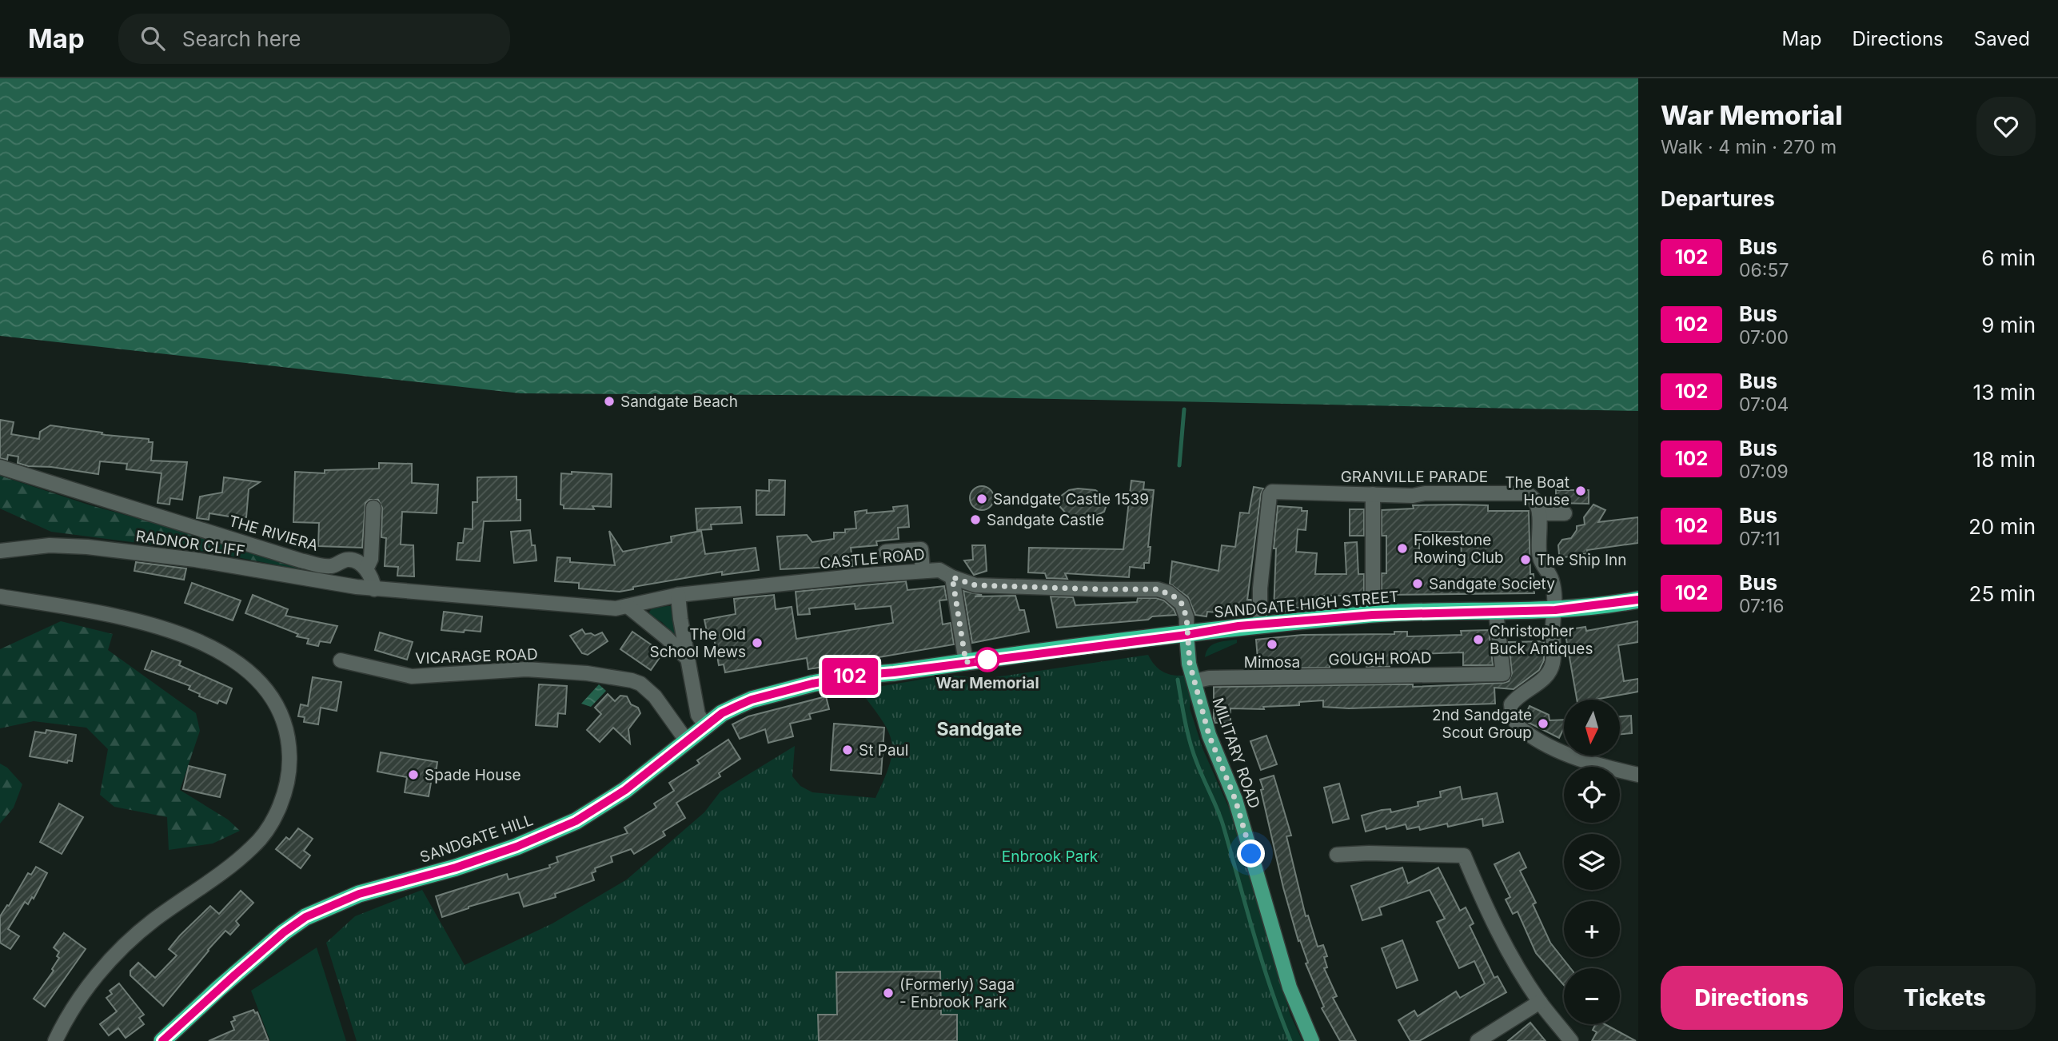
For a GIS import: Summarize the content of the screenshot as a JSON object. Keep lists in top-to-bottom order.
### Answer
{
  "streets": {
    "highway": ["SANDGATE HIGH STREET", "SANDGATE HILL"],
    "main road": ["MILITARY ROAD"],
    "street": [
      "GRANVILLE PARADE",
      "THE RIVIERA",
      "RADNOR CLIFF",
      "CASTLE ROAD",
      "VICARAGE ROAD",
      "GOUGH ROAD"
    ]
  },
  "crossings": [
    ["GRANVILLE PARADE", "SANDGATE HIGH STREET"],
    ["CASTLE ROAD", "SANDGATE HIGH STREET"],
    ["CASTLE ROAD", "MILITARY ROAD"],
    ["SANDGATE HIGH STREET", "GOUGH ROAD"],
    ["SANDGATE HIGH STREET", "MILITARY ROAD"],
    ["SANDGATE HIGH STREET", "SANDGATE HILL"],
    ["VICARAGE ROAD", "SANDGATE HILL"],
    ["GOUGH ROAD", "MILITARY ROAD"]
  ],
  "districts": ["Sandgate"],
  "parks": ["Enbrook Park"],
  "places": [
    "Sandgate Beach",
    "The Boat House",
    "Sandgate Castle 1539",
    "Sandgate Castle",
    "Folkestone Rowing Club",
    "The Ship Inn",
    "Sandgate Society",
    "Christopher Buck Antiques",
    "The Old School Mews",
    "Mimosa",
    "War Memorial",
    "2nd Sandgate Scout Group",
    "St Paul",
    "Spade House",
    "(Formerly) Saga - Enbrook Park"
  ],
  "lines": ["bus line 102"],
  "north": "bottom",
  "page": {
    "header": "Map",
    "search": "Search here",
    "nav": ["Map", "Directions", "Saved"],
    "on_map": "102",
    "heading": [
      ["War Memorial", "Walk · 4 min · 270 m"],
      "Departures"
    ],
    "list": [
      {
        "mark": "102",
        "name": "Bus",
        "note": "06:57",
        "value": "6 min"
      },
      {
        "mark": "102",
        "name": "Bus",
        "note": "07:00",
        "value": "9 min"
      },
      {
        "mark": "102",
        "name": "Bus",
        "note": "07:04",
        "value": "13 min"
      },
      {
        "mark": "102",
        "name": "Bus",
        "note": "07:09",
        "value": "18 min"
      },
      {
        "mark": "102",
        "name": "Bus",
        "note": "07:11",
        "value": "20 min"
      },
      {
        "mark": "102",
        "name": "Bus",
        "note": "07:16",
        "value": "25 min"
      }
    ],
    "map_buttons": ["+", "−"],
    "buttons": ["Directions", "Tickets"]
  }
}
